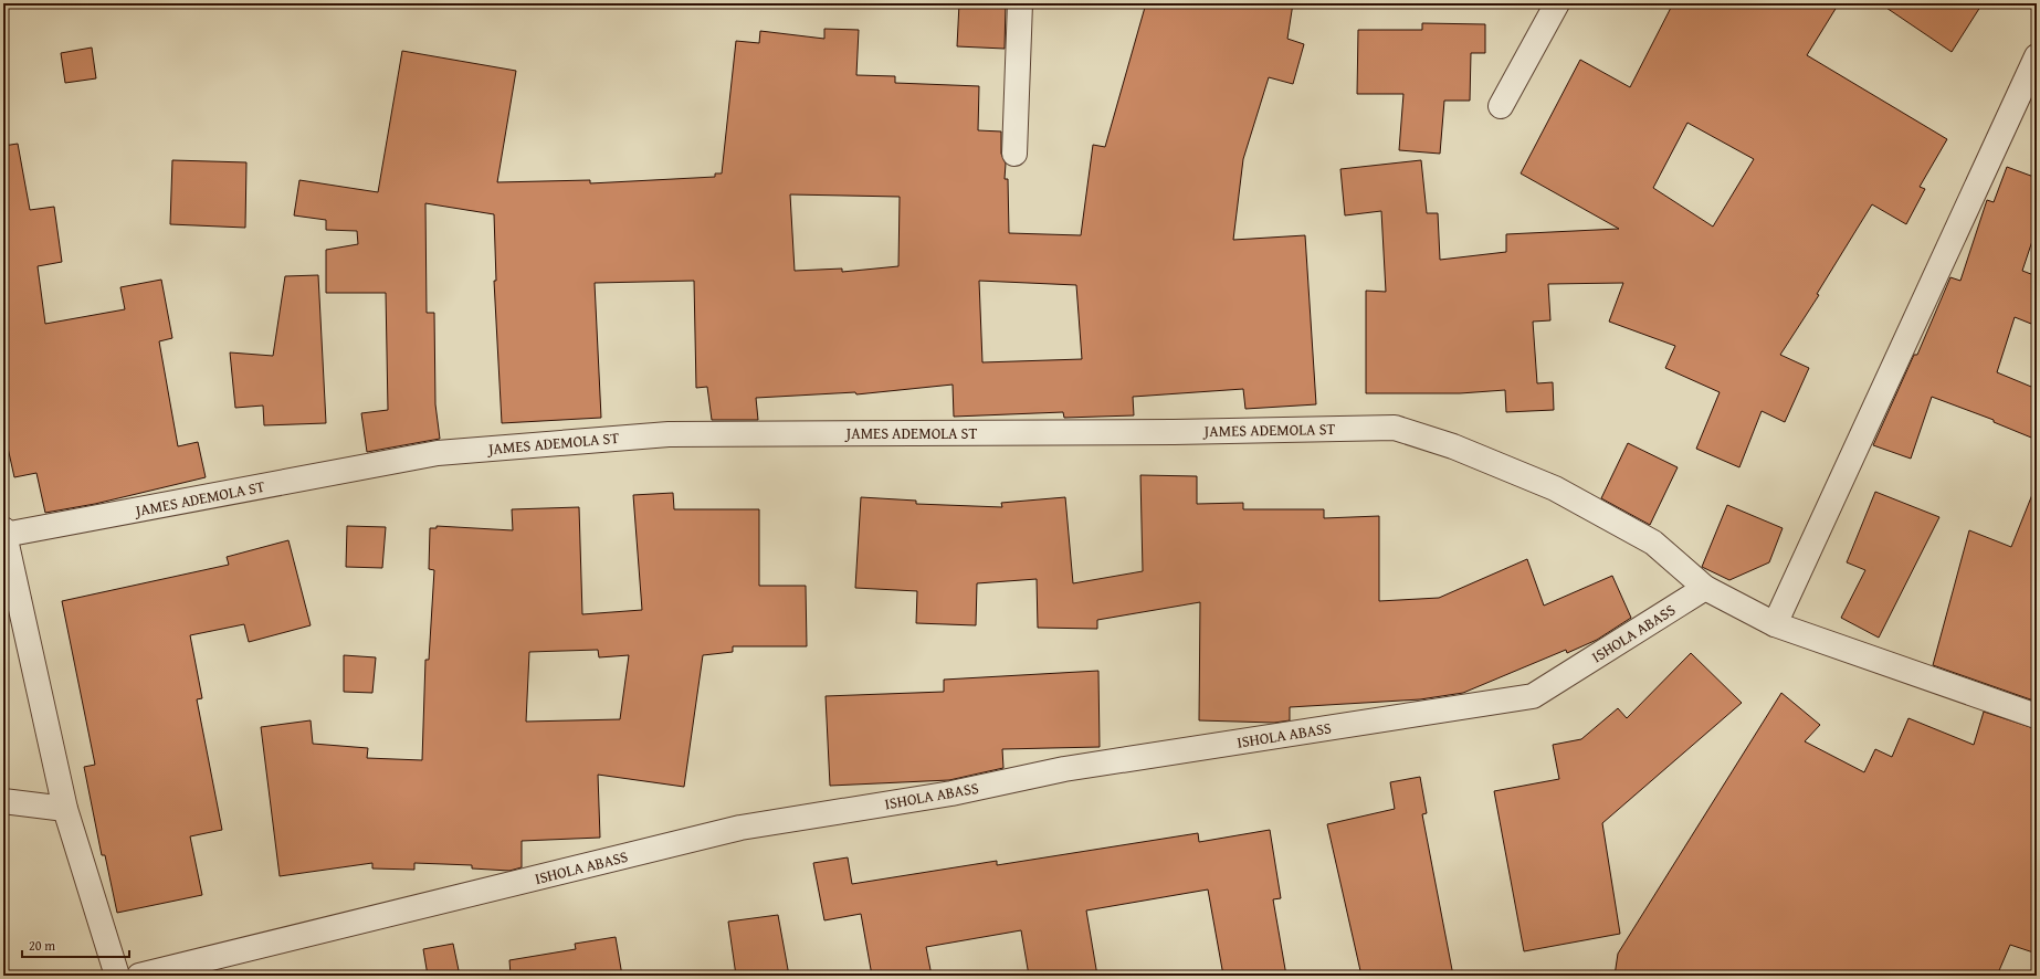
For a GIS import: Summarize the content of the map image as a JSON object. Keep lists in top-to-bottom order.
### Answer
{
  "streets": {
    "street": ["JAMES ADEMOLA ST", "ISHOLA ABASS"]
  },
  "crossings": [
    ["JAMES ADEMOLA ST", "ISHOLA ABASS"]
  ],
  "scale_bar": "20 m"
}
